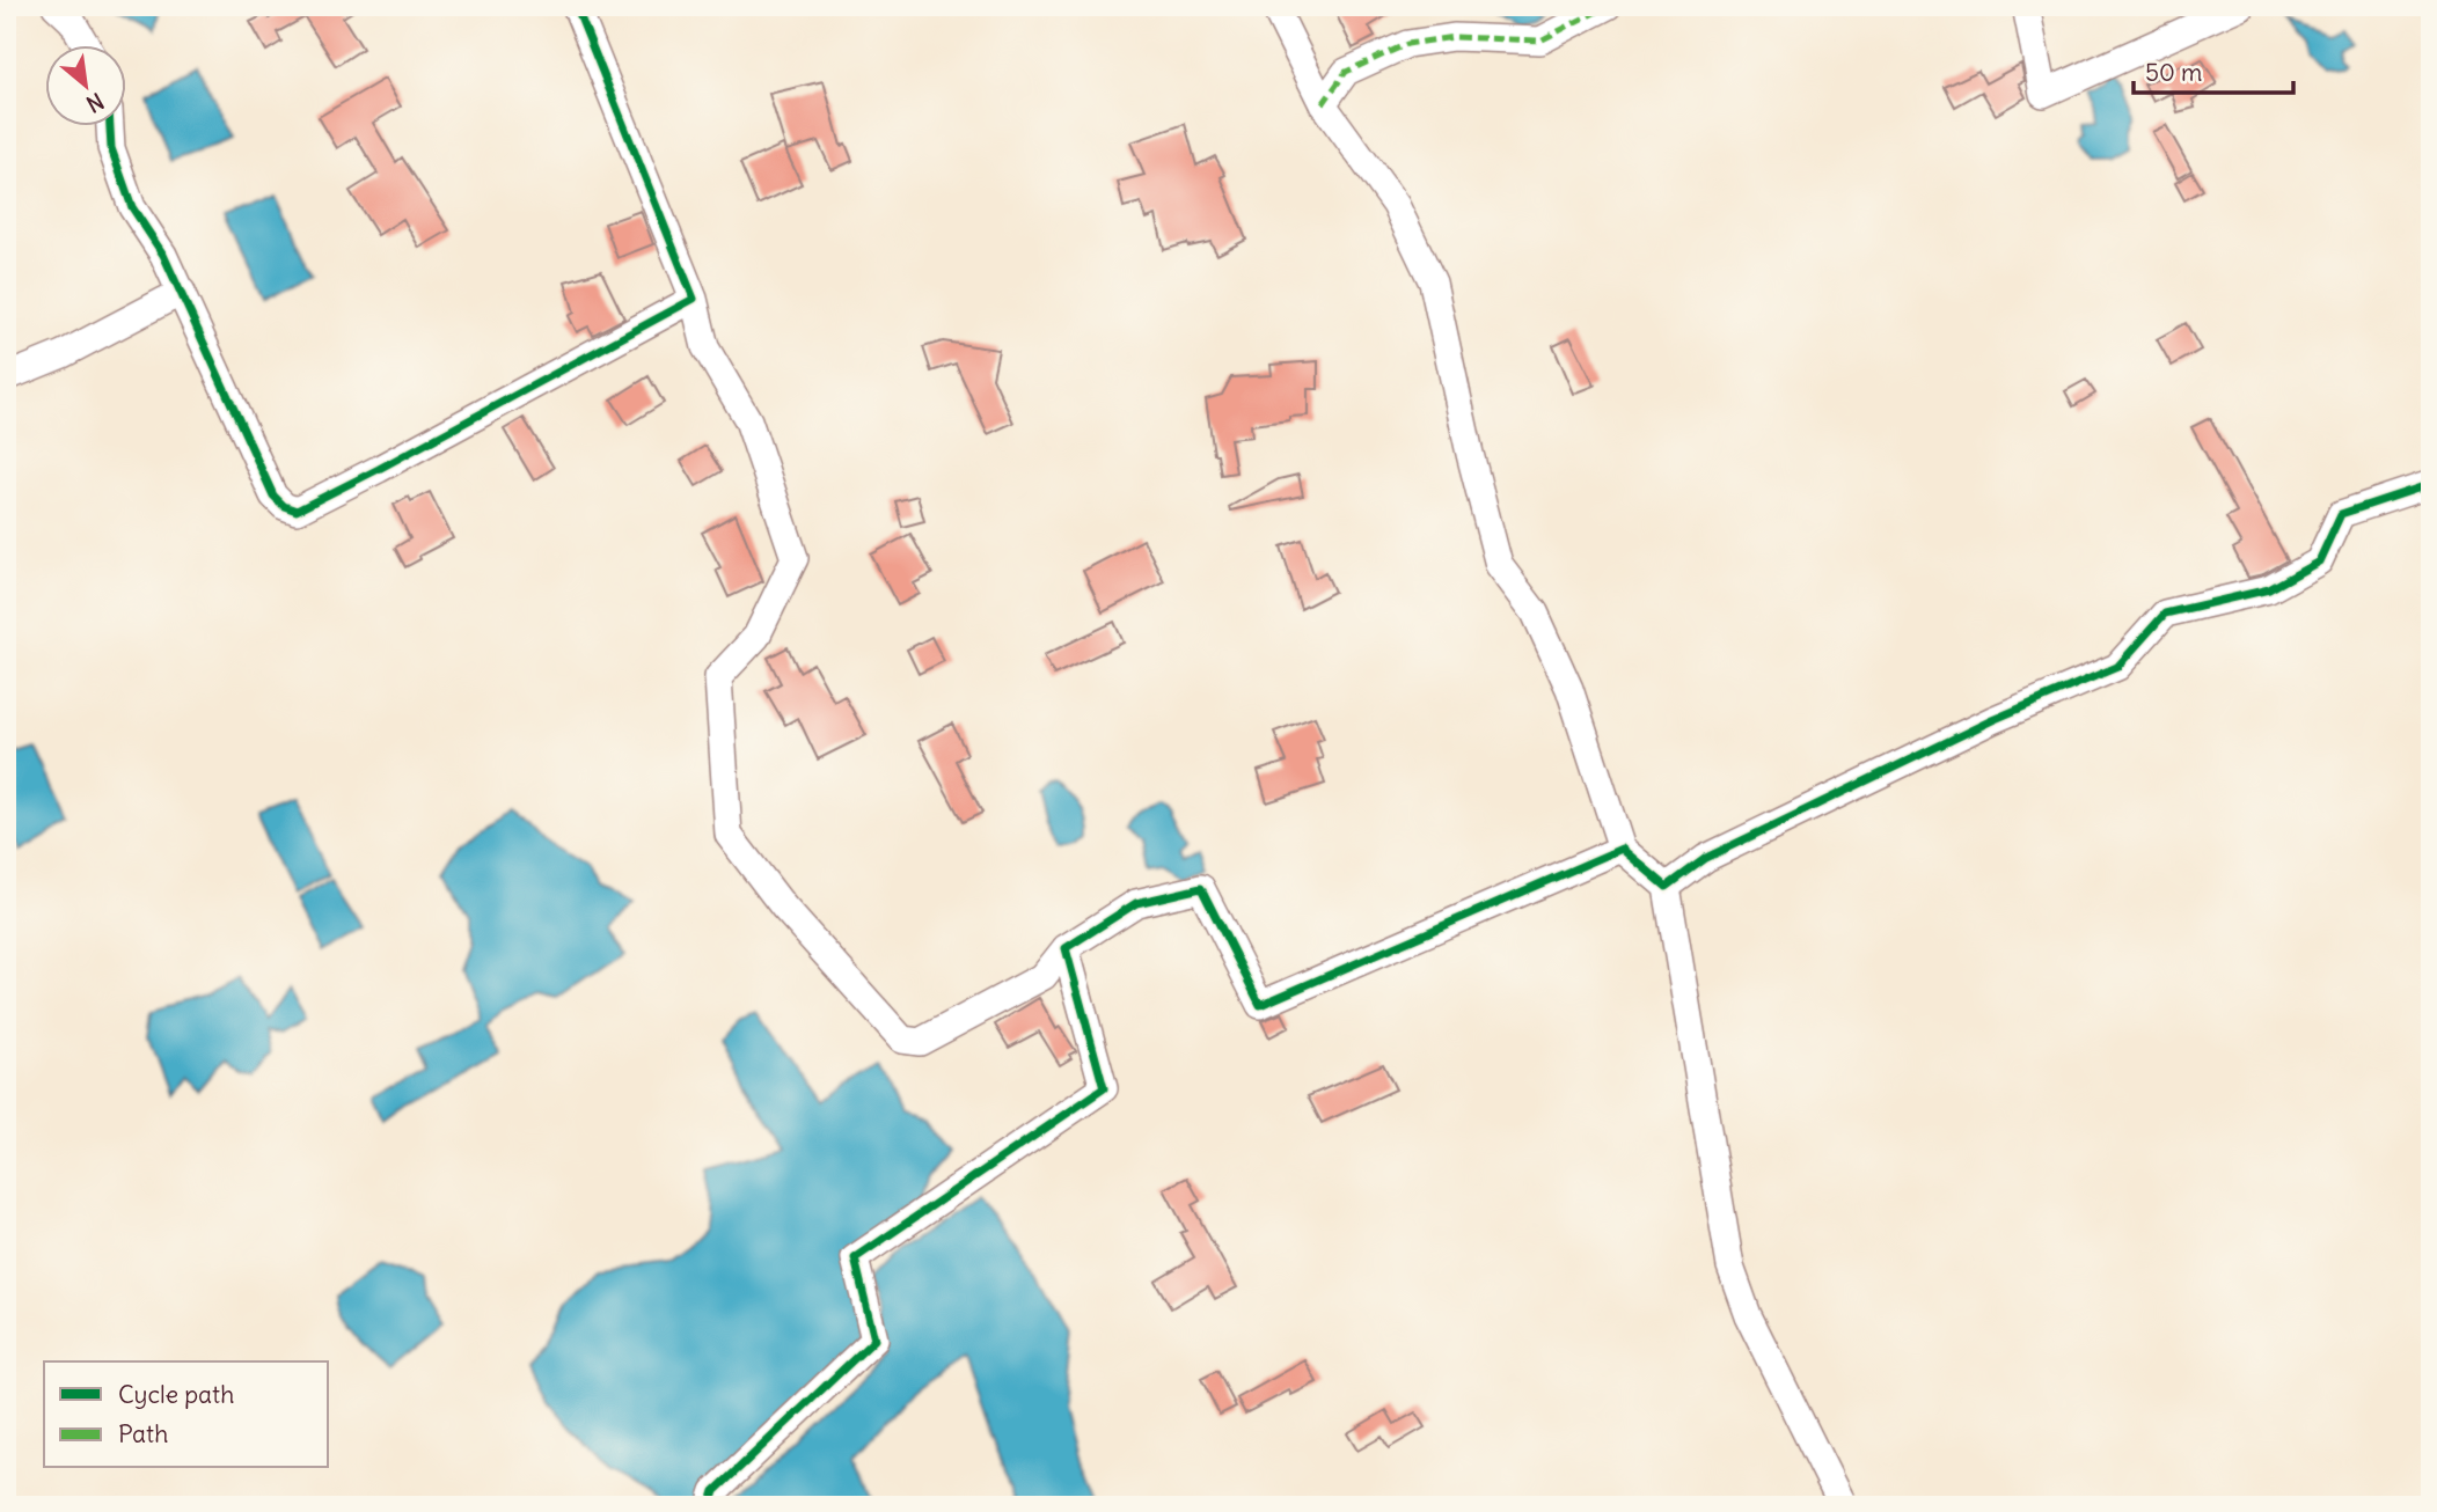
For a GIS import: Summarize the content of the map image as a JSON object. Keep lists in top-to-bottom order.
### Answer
{
  "legend": ["Cycle path", "Path"],
  "scale_bar": "50 m",
  "north": "bottom right"
}
